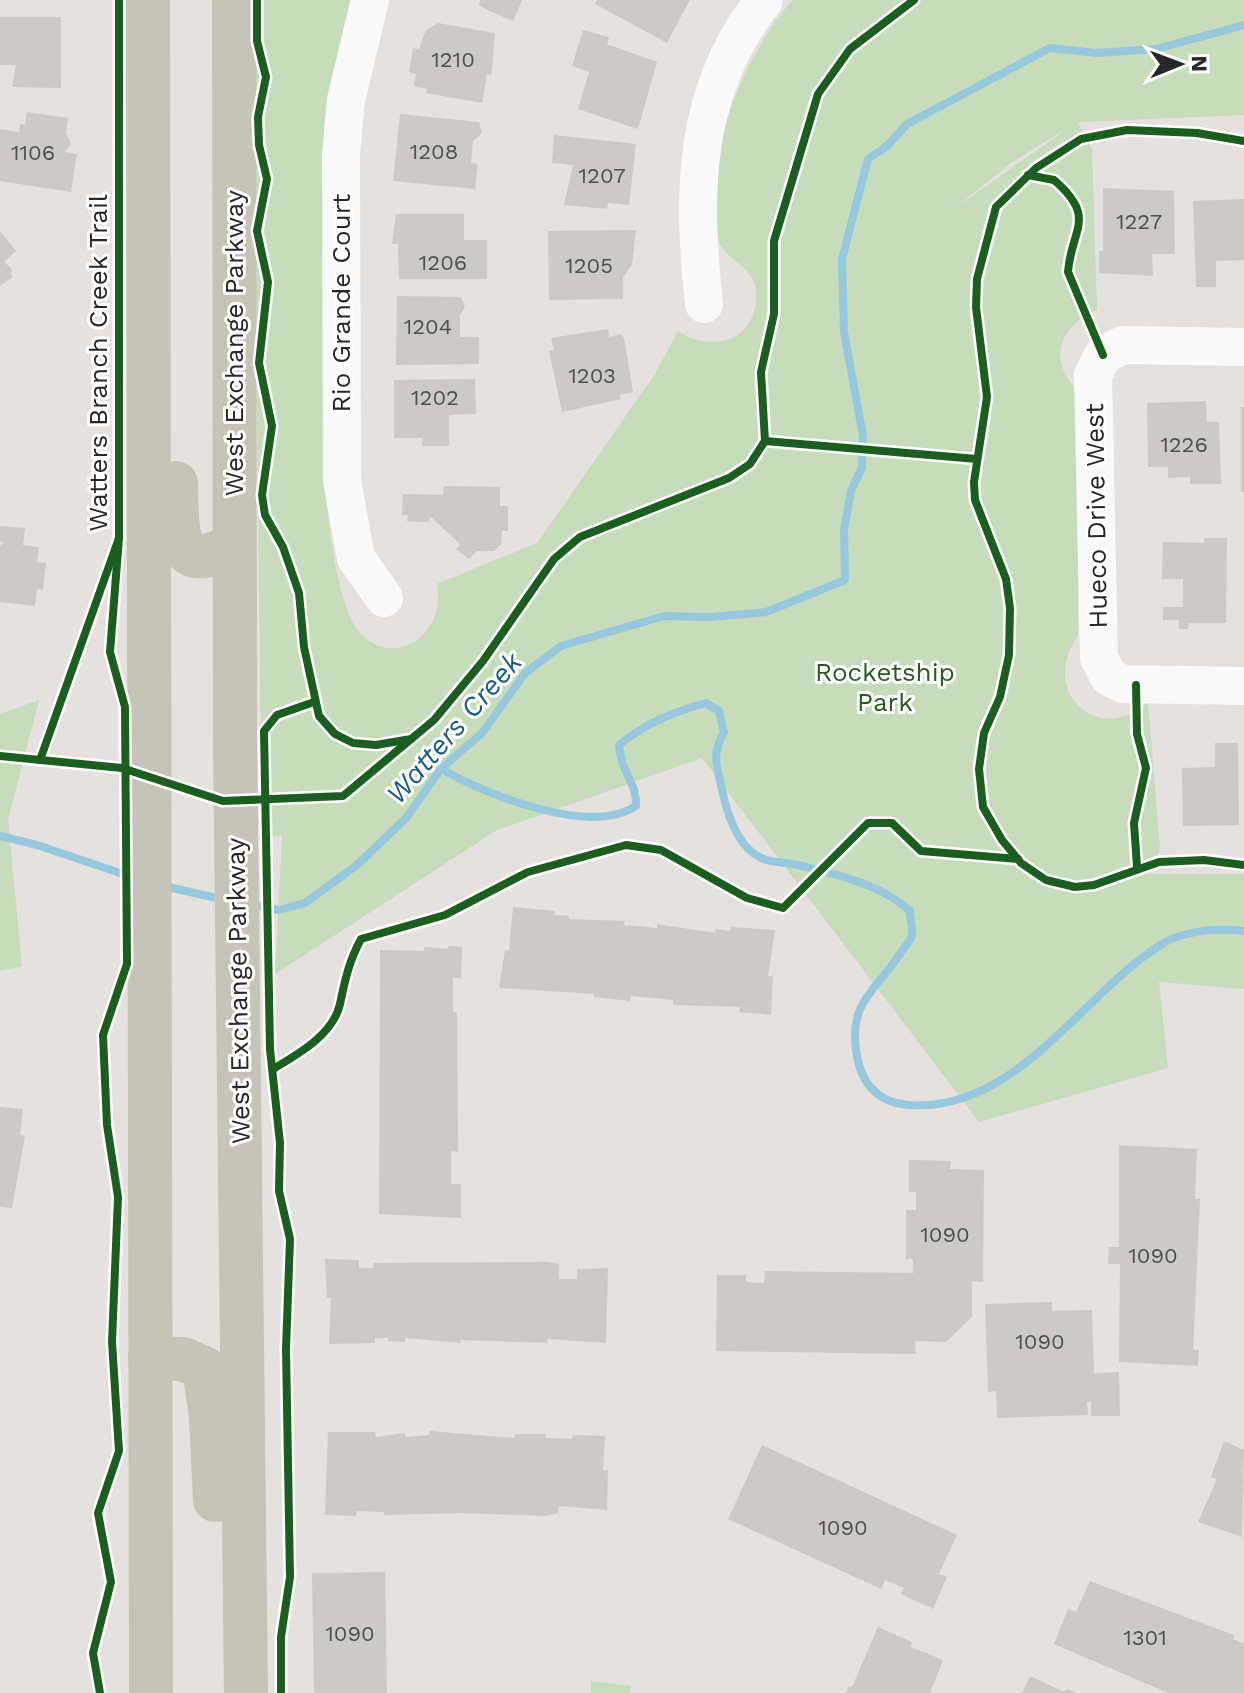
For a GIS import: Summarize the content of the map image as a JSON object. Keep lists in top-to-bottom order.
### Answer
{
  "streets": {
    "main road": ["West Exchange Parkway"],
    "street": ["Rio Grande Court", "Hueco Drive West"],
    "cycle path": ["Watters Branch Creek Trail"]
  },
  "water": ["Watters Creek"],
  "parks": ["Rocketship Park"],
  "house_numbers": [
    "1210",
    "1208",
    "1106",
    "1207",
    "1227",
    "1206",
    "1205",
    "1204",
    "1203",
    "1202",
    "1226",
    "1090",
    "1090",
    "1090",
    "1090",
    "1090",
    "1301"
  ],
  "north": "right"
}
